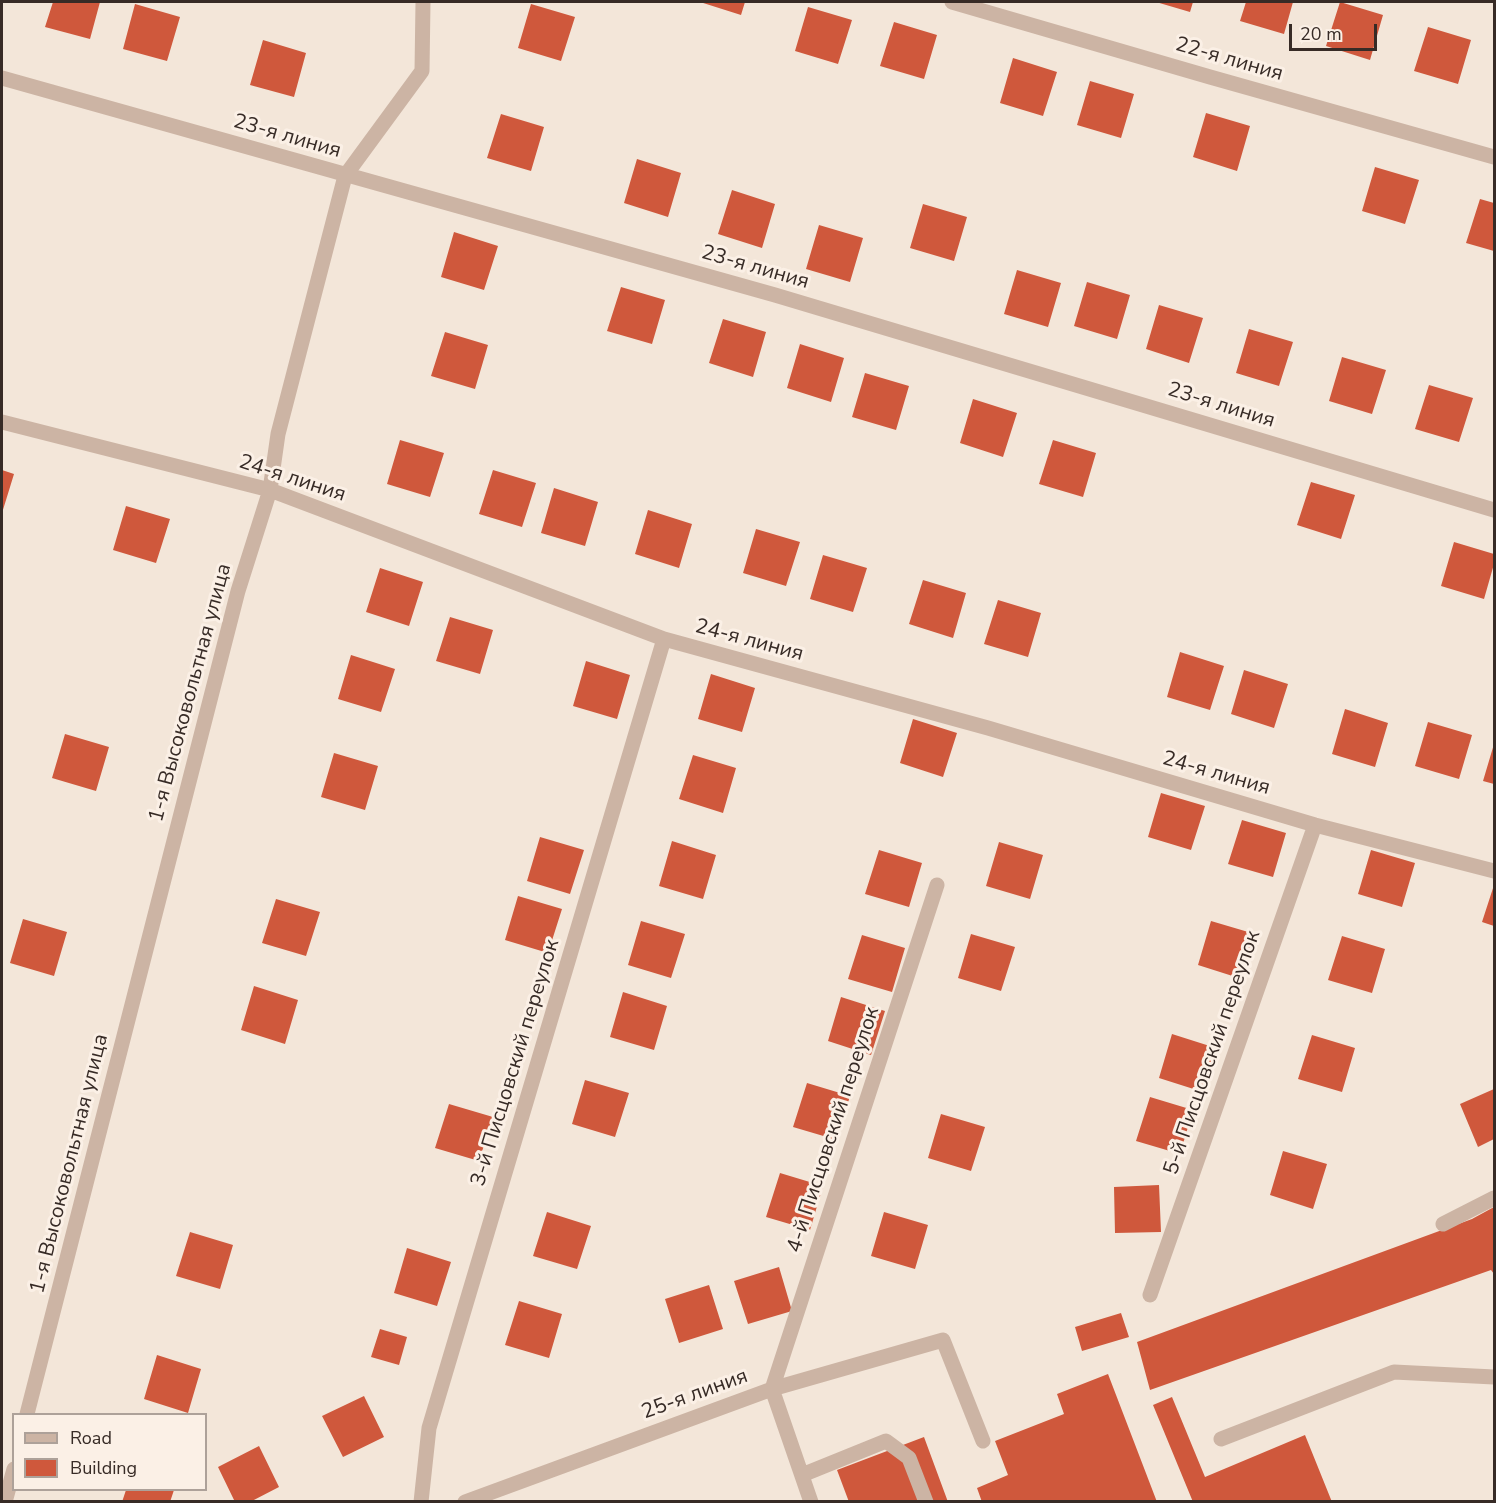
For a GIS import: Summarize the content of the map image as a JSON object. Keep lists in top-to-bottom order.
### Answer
{
  "streets": {
    "street": [
      "22-я линия",
      "23-я линия",
      "24-я линия",
      "1-я Высоковольтная улица",
      "5-й Писцовский переулок",
      "3-й Писцовский переулок",
      "4-й Писцовский переулок",
      "25-я линия"
    ]
  },
  "crossings": [
    ["23-я линия", "1-я Высоковольтная улица"],
    ["24-я линия", "1-я Высоковольтная улица"],
    ["24-я линия", "5-й Писцовский переулок"],
    ["24-я линия", "3-й Писцовский переулок"],
    ["4-й Писцовский переулок", "25-я линия"]
  ],
  "legend": ["Road", "Building"],
  "scale_bar": "20 m"
}
